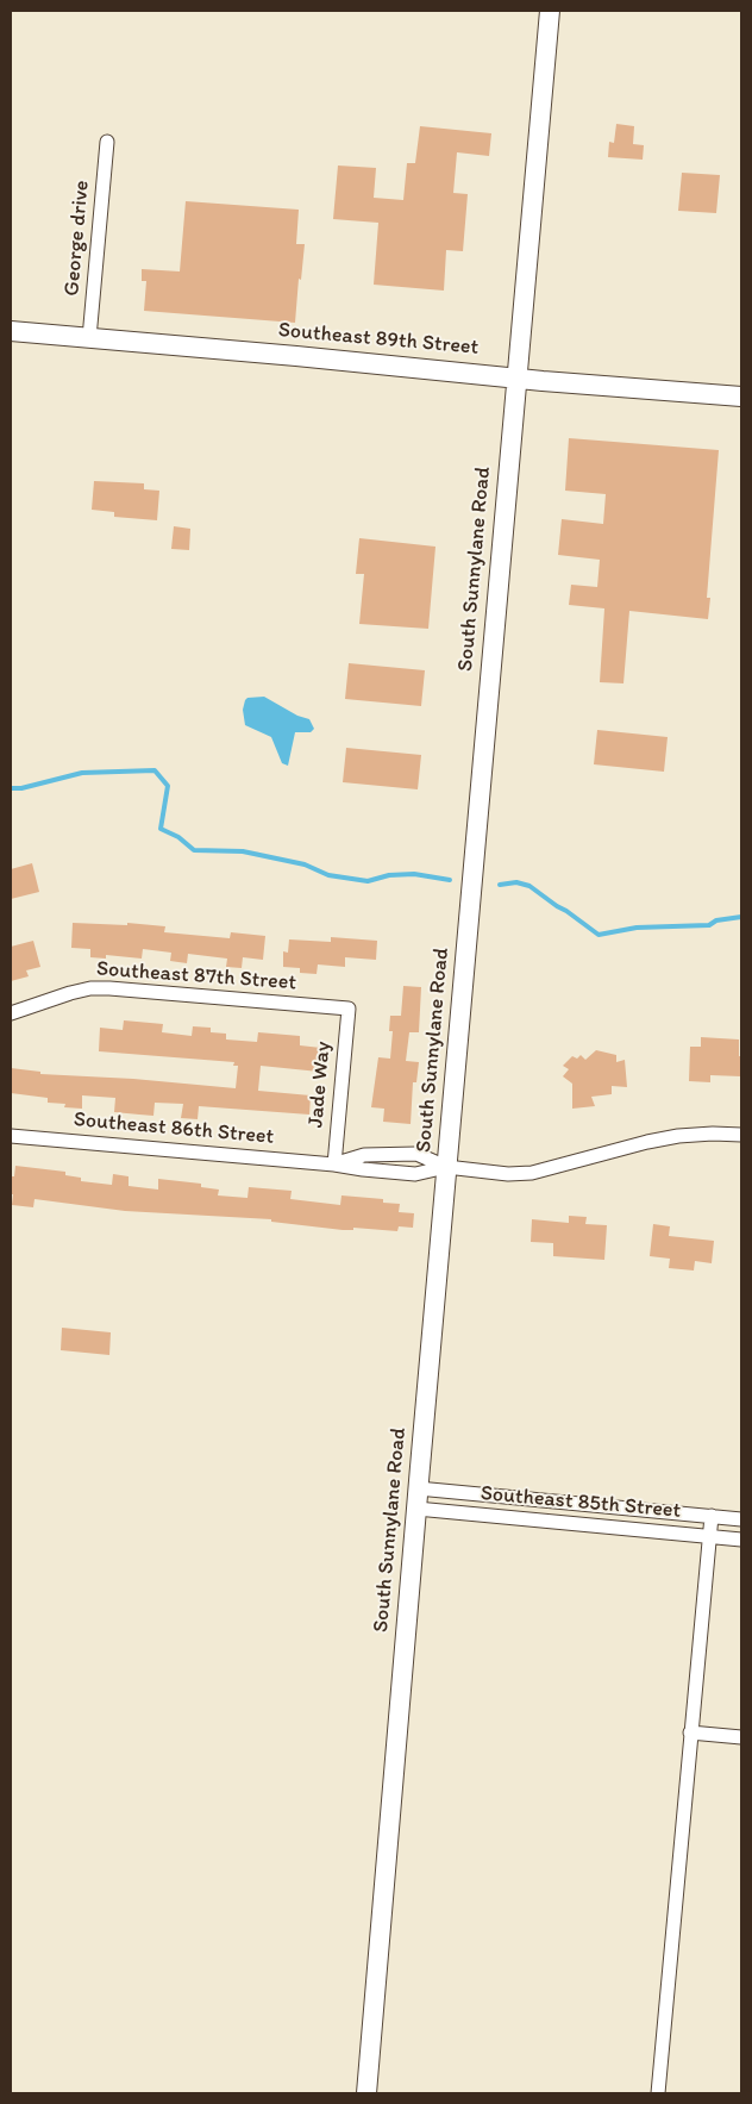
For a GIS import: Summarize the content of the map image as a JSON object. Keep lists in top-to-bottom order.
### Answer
{
  "streets": {
    "main road": ["Southeast 89th Street", "South Sunnylane Road"],
    "street": [
      "George drive",
      "Southeast 87th Street",
      "Jade Way",
      "Southeast 86th Street",
      "Southeast 85th Street"
    ]
  },
  "crossings": [
    ["George drive", "Southeast 89th Street"],
    ["Southeast 89th Street", "South Sunnylane Road"],
    ["South Sunnylane Road", "Southeast 86th Street"],
    ["South Sunnylane Road", "Southeast 85th Street"],
    ["Southeast 87th Street", "Jade Way"],
    ["Jade Way", "Southeast 86th Street"]
  ]
}
